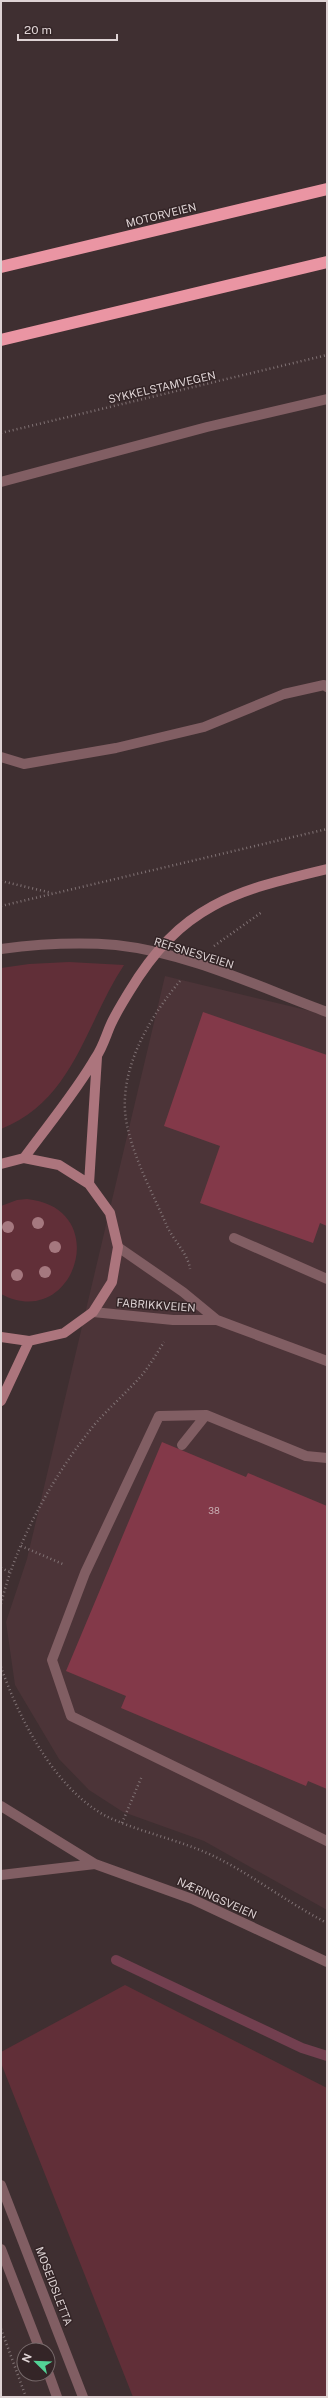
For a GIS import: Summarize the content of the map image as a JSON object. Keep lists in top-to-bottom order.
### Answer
{
  "streets": {
    "highway": ["MOTORVEIEN"],
    "street": [
      "REFSNESVEIEN",
      "FABRIKKVEIEN",
      "NÆRINGSVEIEN",
      "MOSEIDSLETTA"
    ],
    "path": ["SYKKELSTAMVEGEN"]
  },
  "house_numbers": ["38"],
  "scale_bar": "20 m",
  "north": "top left"
}
